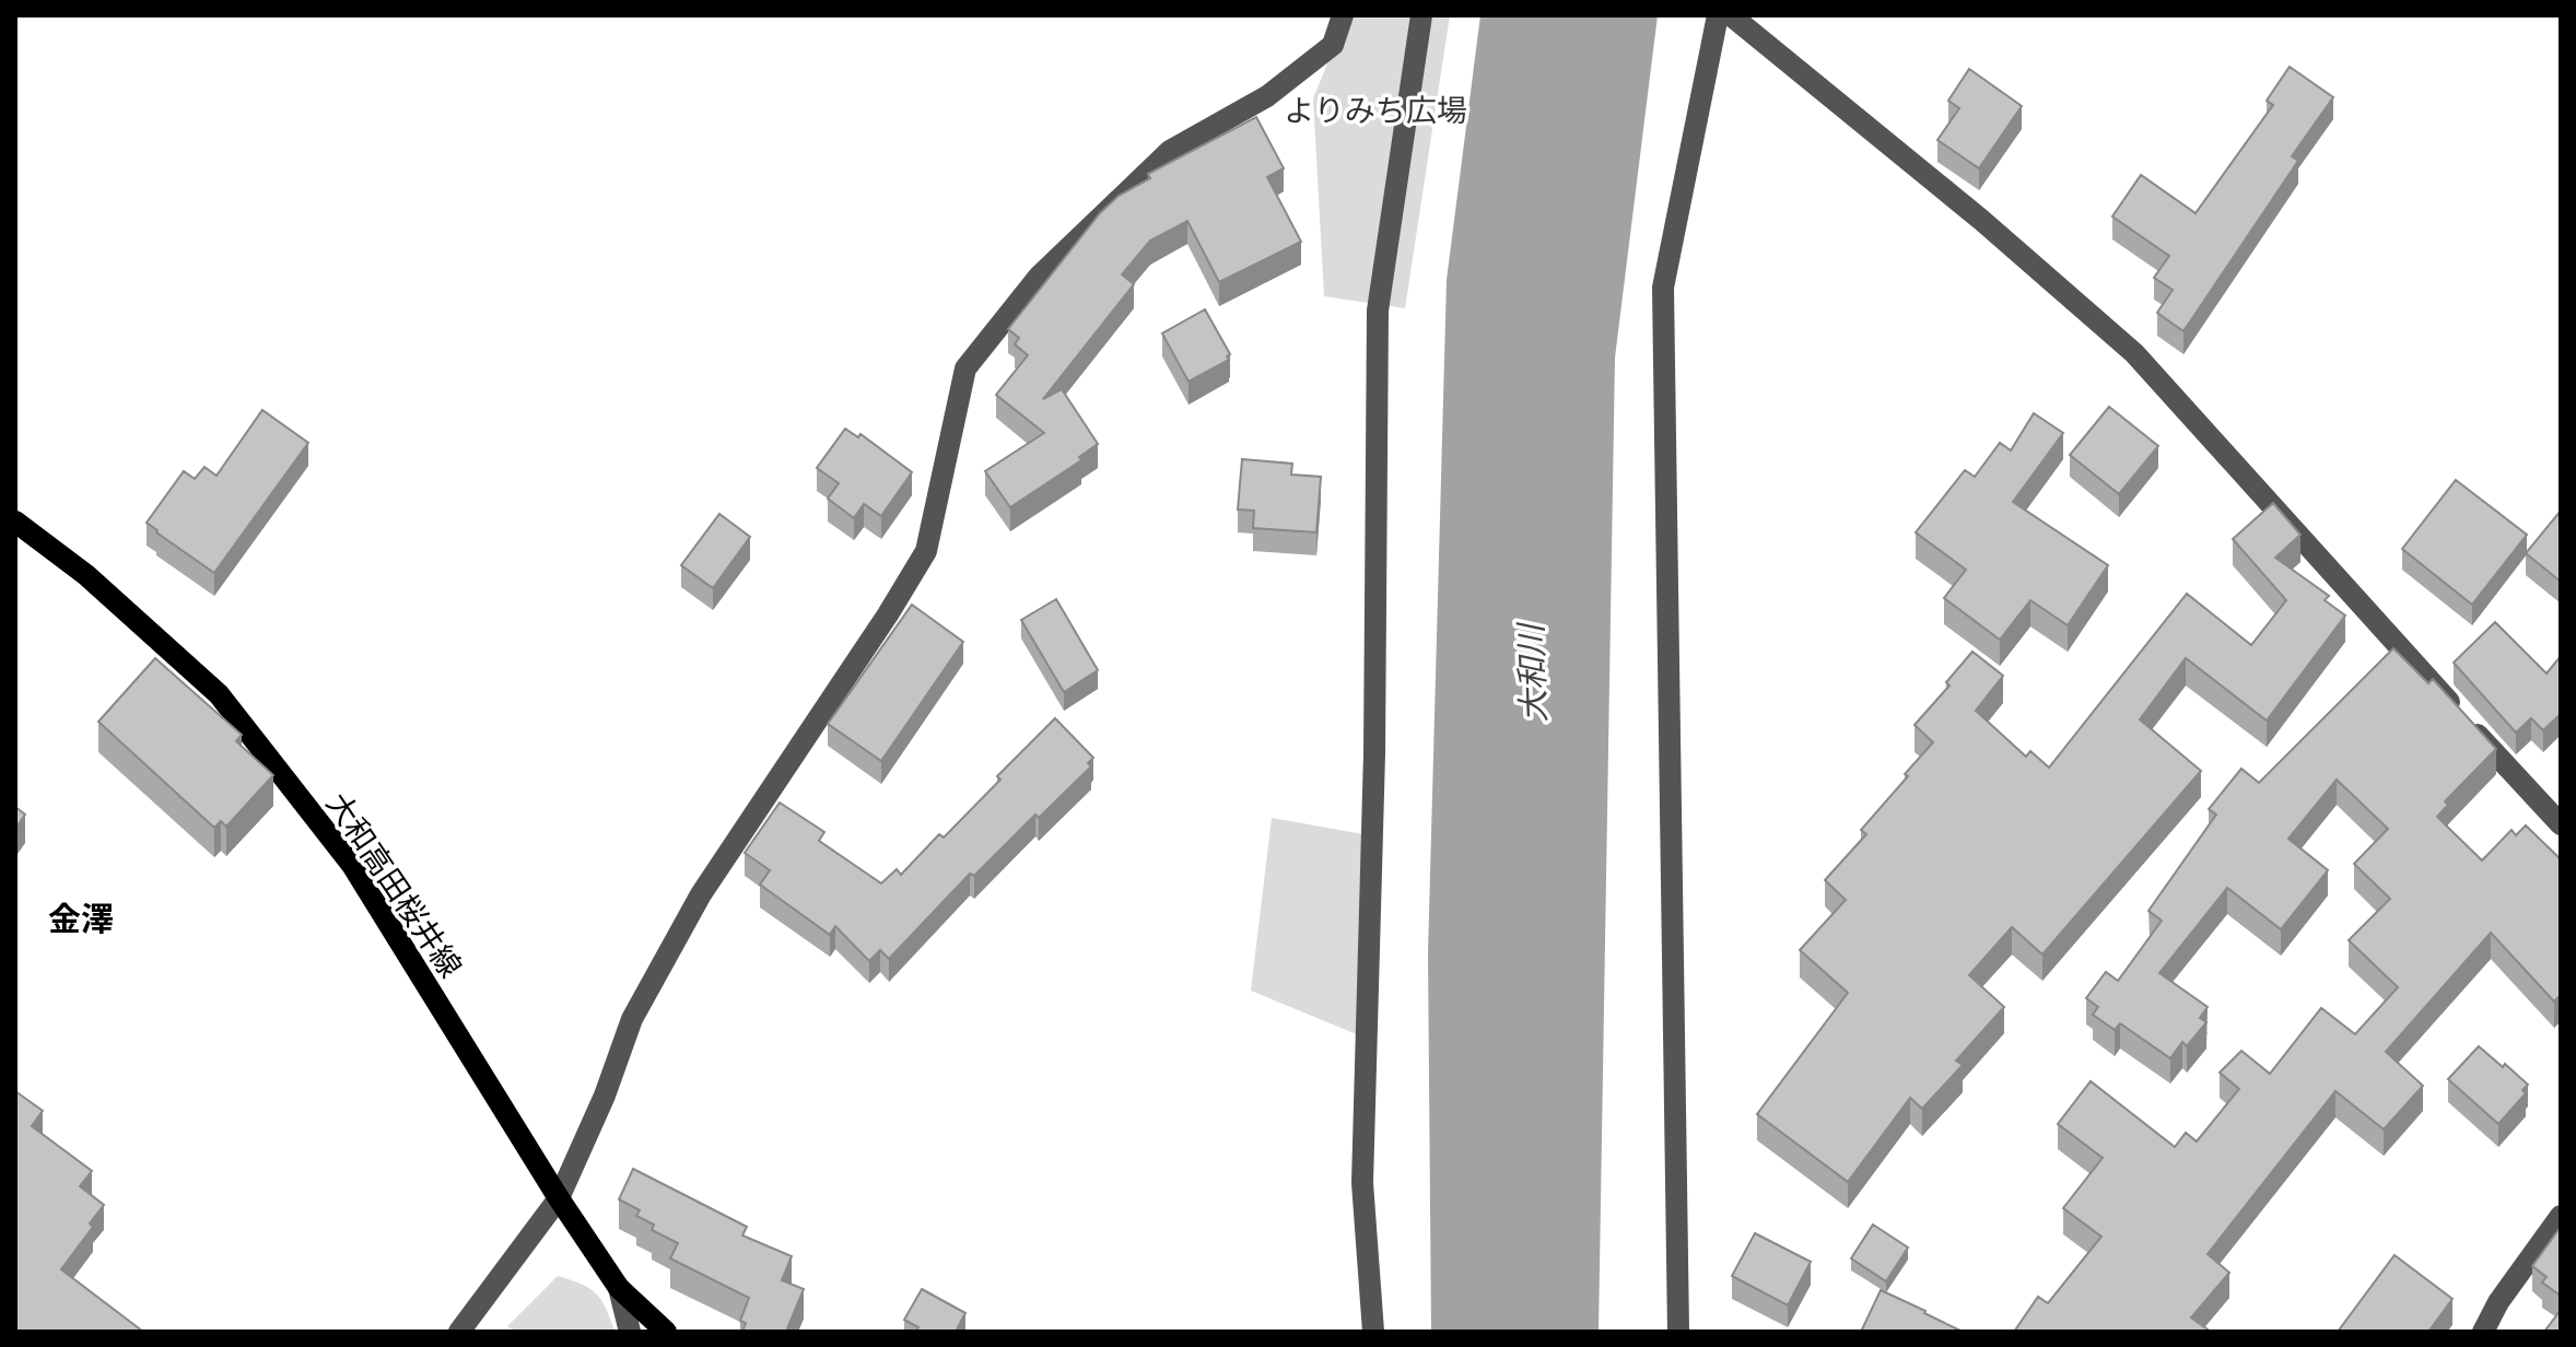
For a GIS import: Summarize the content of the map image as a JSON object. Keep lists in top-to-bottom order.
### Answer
{
  "streets": {
    "main road": ["大和高田桜井線"]
  },
  "districts": ["金澤"],
  "water": ["大和川"],
  "parks": ["よりみち広場"]
}
